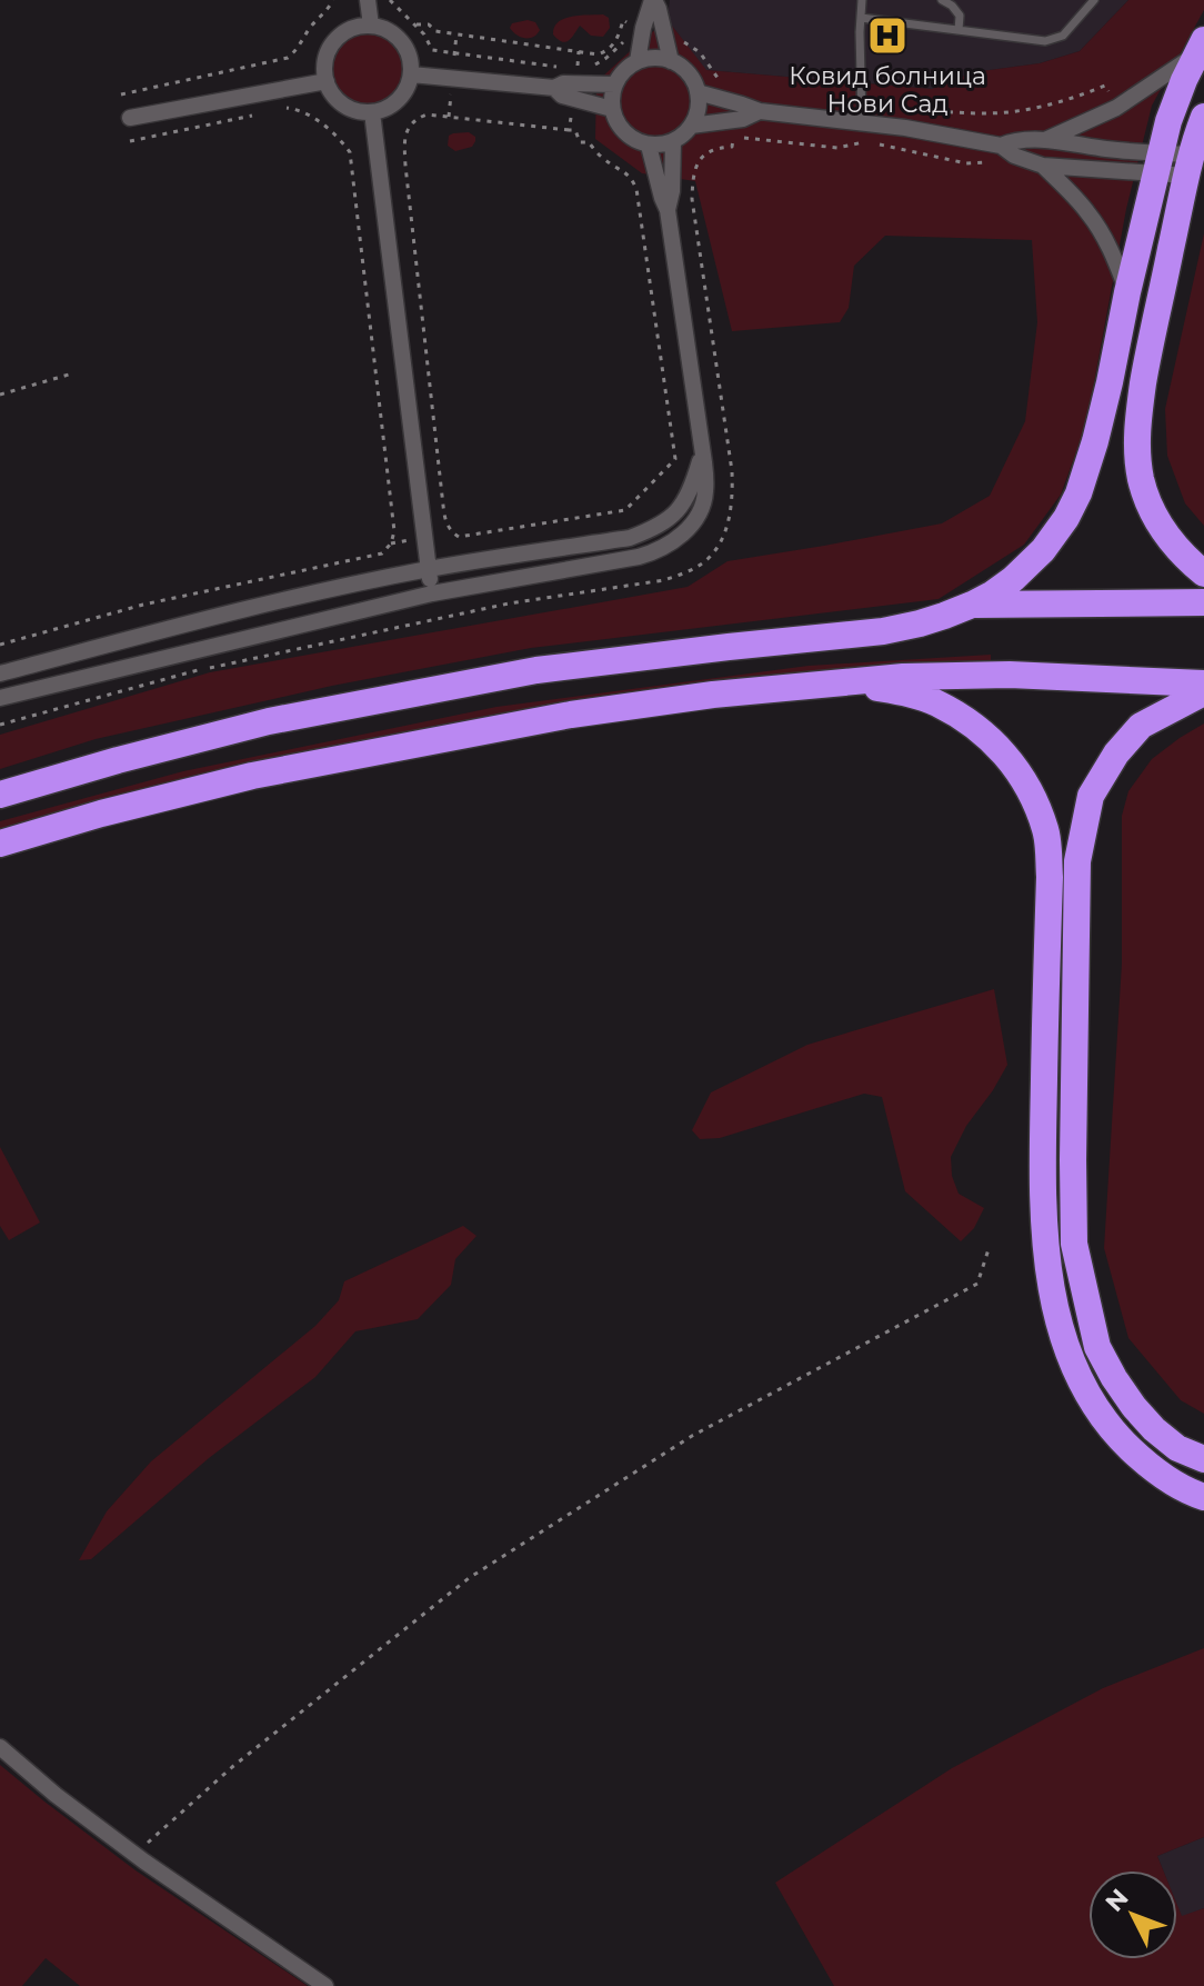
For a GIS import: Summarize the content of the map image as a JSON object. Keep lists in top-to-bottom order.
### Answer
{
  "places": {
    "hospital": ["Ковид болница Нови Сад"]
  },
  "north": "top left"
}
